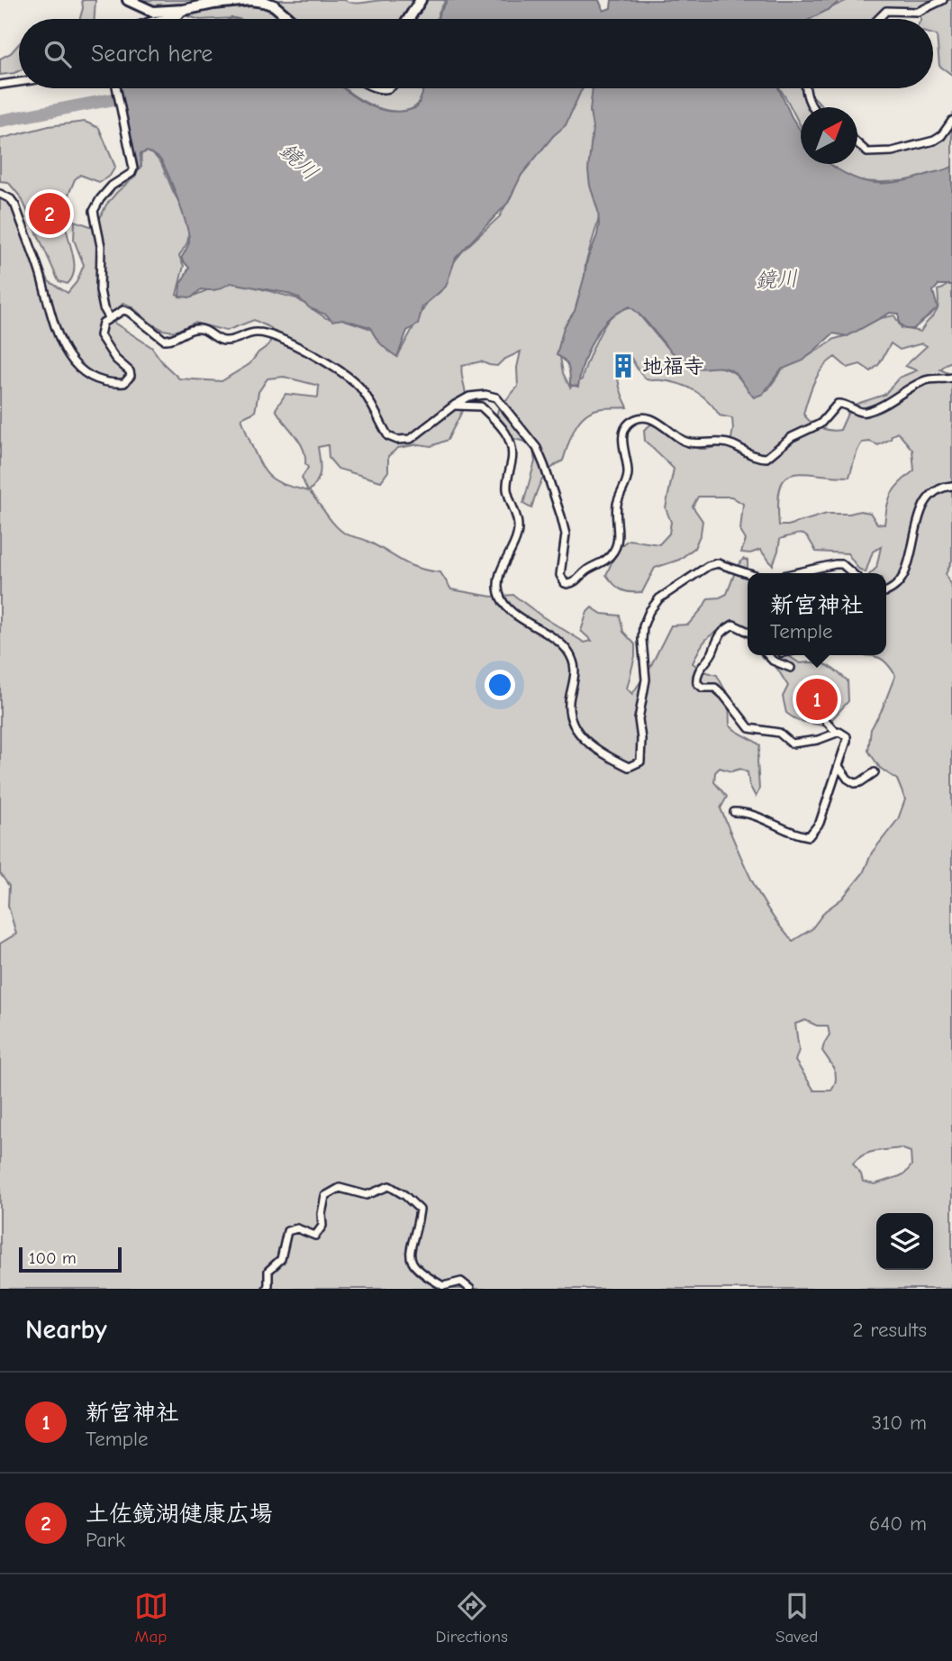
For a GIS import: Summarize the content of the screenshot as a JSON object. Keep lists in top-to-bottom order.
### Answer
{
  "water": ["鏡川"],
  "places": {
    "building": ["地福寺"]
  },
  "scale_bar": "100 m",
  "north": "top right",
  "page": {
    "search": "Search here",
    "pins": ["2", "1"],
    "popup": ["新宮神社", "Temple"],
    "scale": "100 m",
    "heading": ["Nearby", "2 results"],
    "list": [
      {
        "mark": "1",
        "name": "新宮神社",
        "note": "Temple",
        "value": "310 m"
      },
      {
        "mark": "2",
        "name": "土佐鏡湖健康広場",
        "note": "Park",
        "value": "640 m"
      }
    ],
    "nav": ["Map", "Directions", "Saved"]
  }
}
